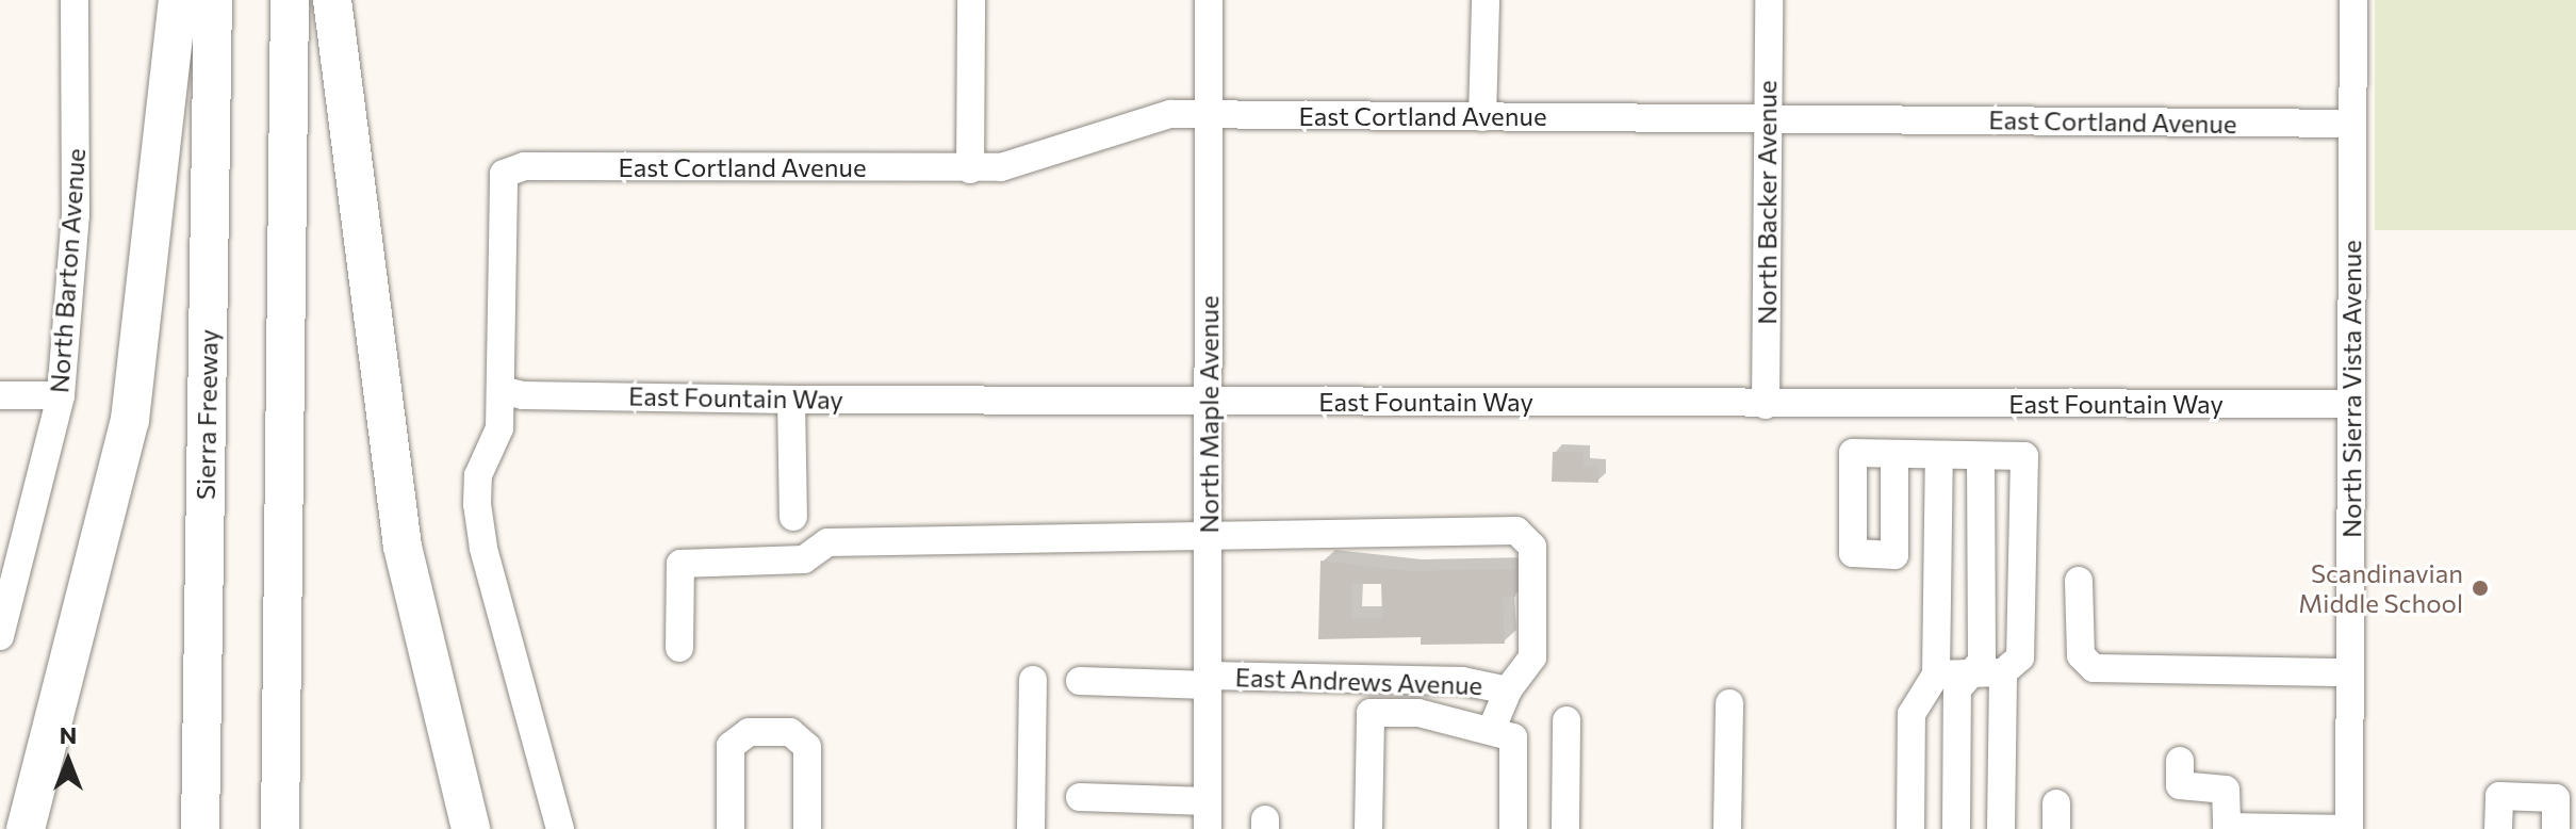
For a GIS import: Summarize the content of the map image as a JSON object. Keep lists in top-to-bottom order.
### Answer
{
  "streets": {
    "highway": ["Sierra Freeway"],
    "street": [
      "East Cortland Avenue",
      "North Backer Avenue",
      "North Barton Avenue",
      "North Sierra Vista Avenue",
      "East Fountain Way",
      "North Maple Avenue",
      "East Andrews Avenue"
    ]
  },
  "crossings": [
    ["East Cortland Avenue", "North Backer Avenue"],
    ["East Cortland Avenue", "North Sierra Vista Avenue"],
    ["East Cortland Avenue", "East Fountain Way"],
    ["East Cortland Avenue", "North Maple Avenue"],
    ["North Backer Avenue", "East Fountain Way"],
    ["North Sierra Vista Avenue", "East Fountain Way"],
    ["East Fountain Way", "North Maple Avenue"],
    ["North Maple Avenue", "East Andrews Avenue"]
  ],
  "places": ["Scandinavian Middle School"],
  "north": "top"
}
